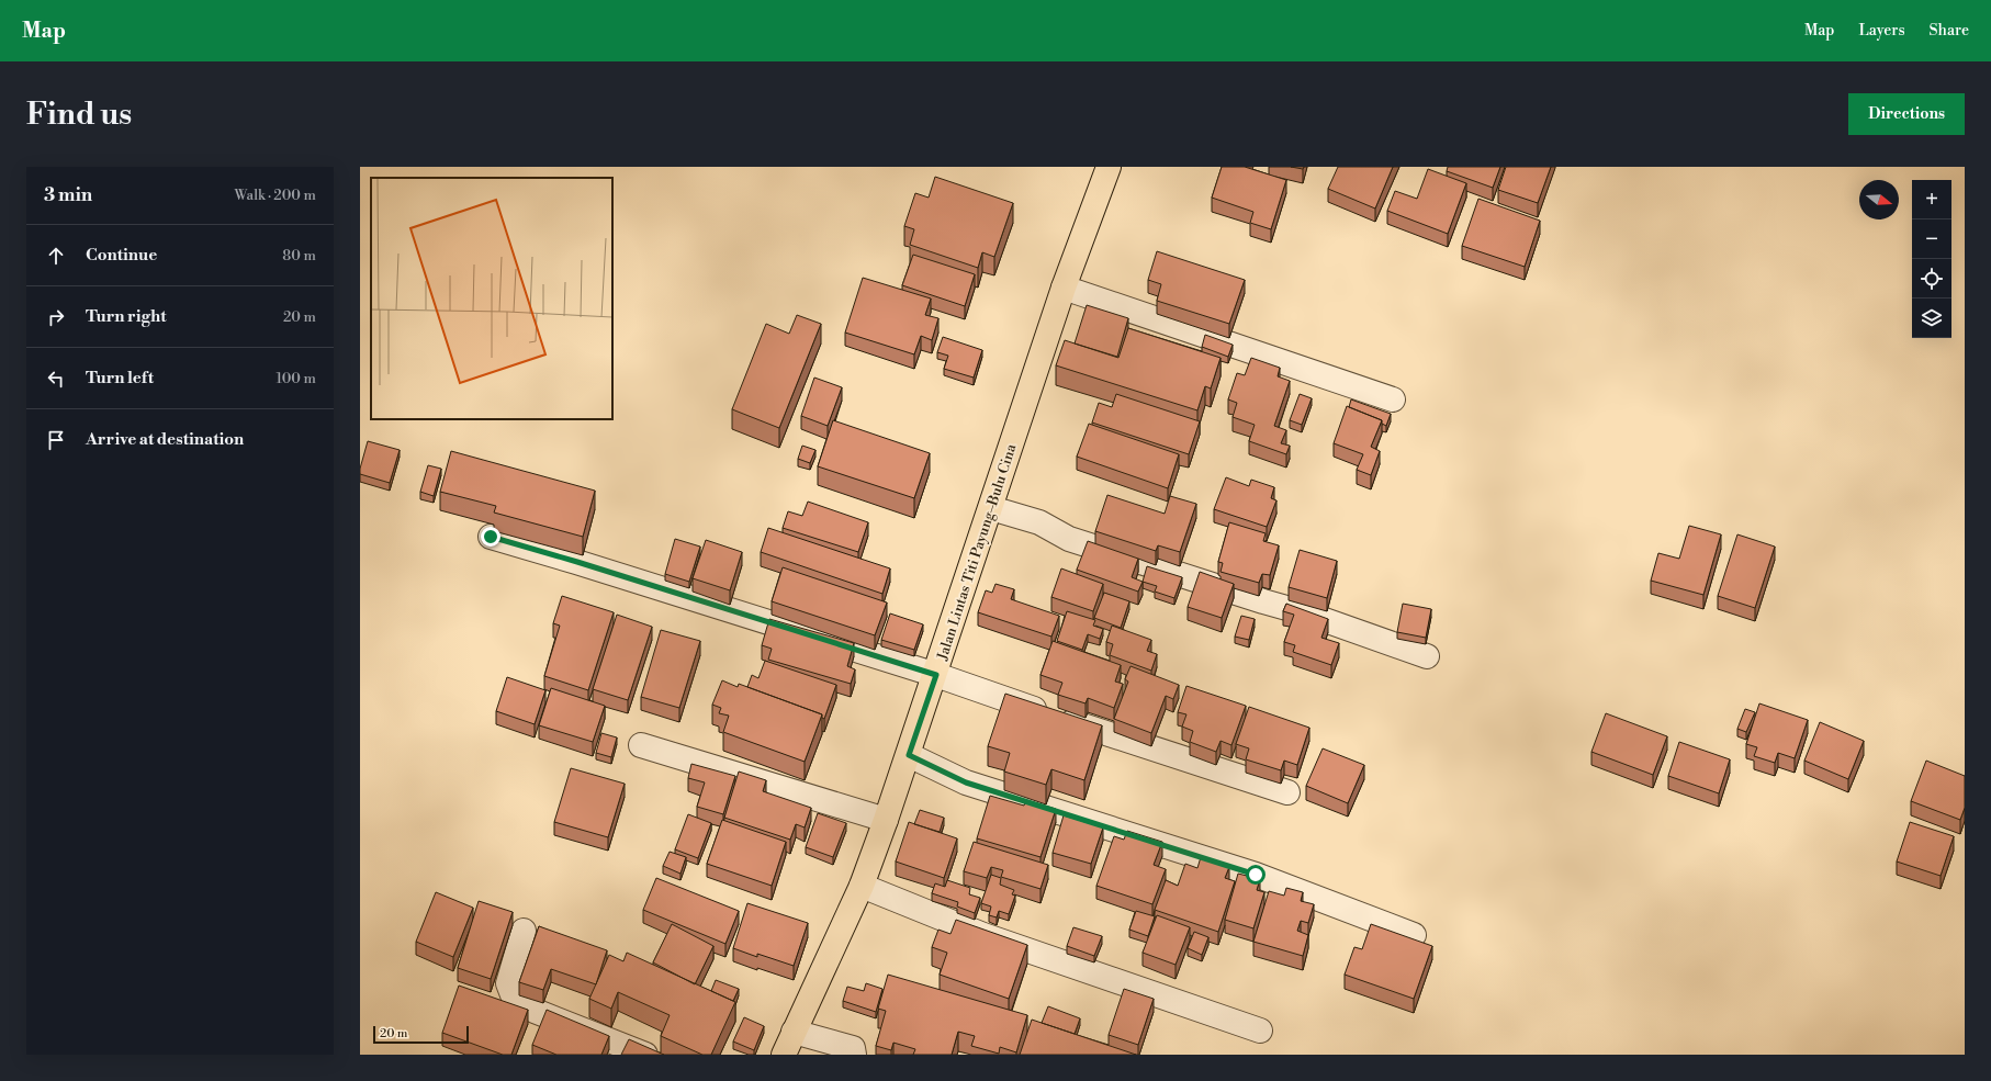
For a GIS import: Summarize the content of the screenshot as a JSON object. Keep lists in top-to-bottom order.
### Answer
{
  "streets": {
    "main road": ["Jalan Lintas Titi Payung–Bulu Cina"]
  },
  "scale_bar": "20 m",
  "north": "right",
  "page": {
    "header": "Map",
    "nav": ["Map", "Layers", "Share"],
    "buttons": "Directions",
    "title": "Find us",
    "heading": ["3 min", "Walk · 200 m"],
    "map_buttons": ["+", "−"],
    "list": [
      ["Continue", "80 m"],
      ["Turn right", "20 m"],
      ["Turn left", "100 m"],
      "Arrive at destination"
    ],
    "scale": "20 m"
  }
}
